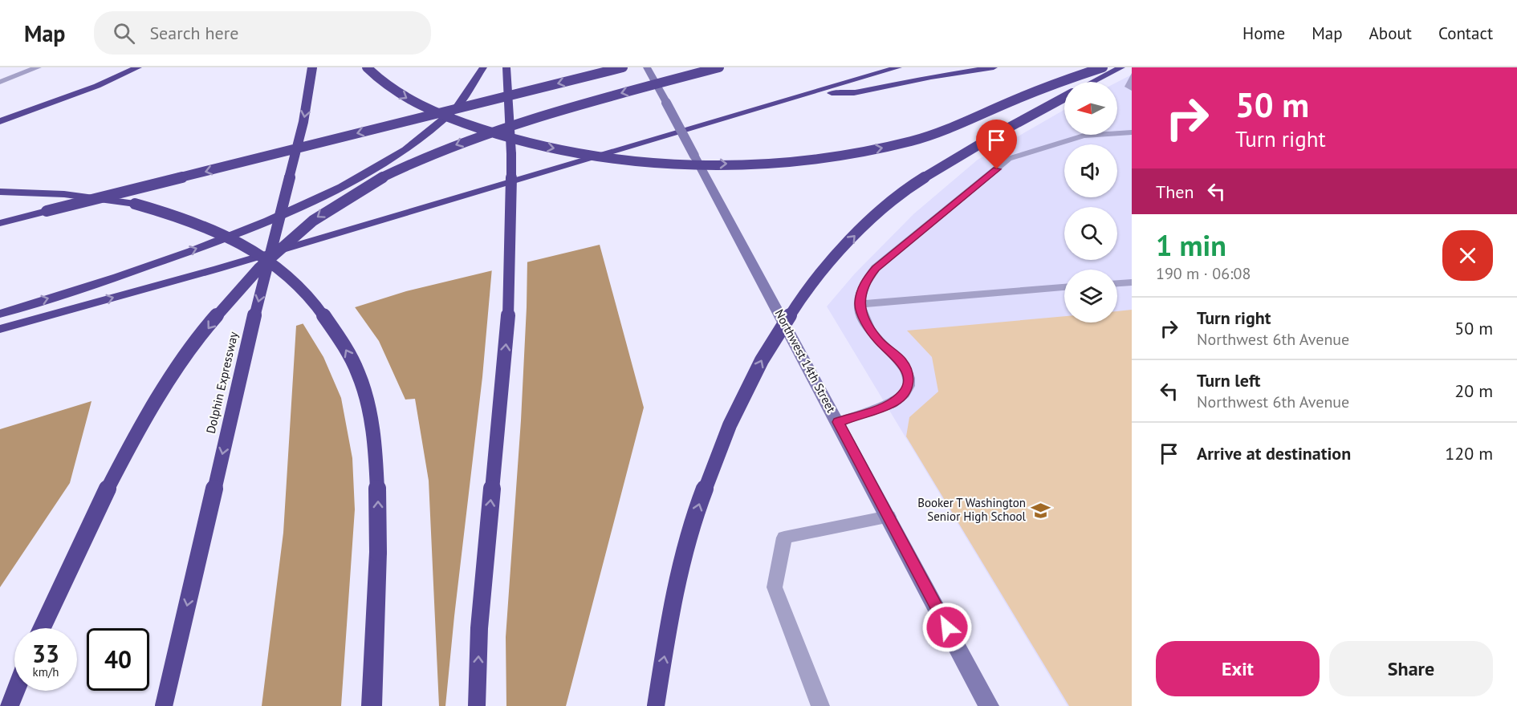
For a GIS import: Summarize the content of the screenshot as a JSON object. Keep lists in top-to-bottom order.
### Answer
{
  "streets": {
    "highway": ["Dolphin Expressway"],
    "street": ["Northwest 14th Street"]
  },
  "one_way": ["Dolphin Expressway"],
  "places": {
    "school or university": ["Booker T Washington Senior High School"]
  },
  "north": "left",
  "page": {
    "header": "Map",
    "search": "Search here",
    "nav": [
      "Home",
      "Map",
      "About",
      "Contact"
    ],
    "turn": ["50 m", "Turn right"],
    "then": "Then",
    "heading": ["1 min", "190 m · 06:08"],
    "list": [
      {
        "name": "Turn right",
        "note": "Northwest 6th Avenue",
        "value": "50 m"
      },
      {
        "name": "Turn left",
        "note": "Northwest 6th Avenue",
        "value": "20 m"
      },
      {
        "name": "Arrive at destination",
        "value": "120 m"
      }
    ],
    "speed": "33 km/h",
    "limit": "40",
    "buttons": ["Exit", "Share"]
  }
}
